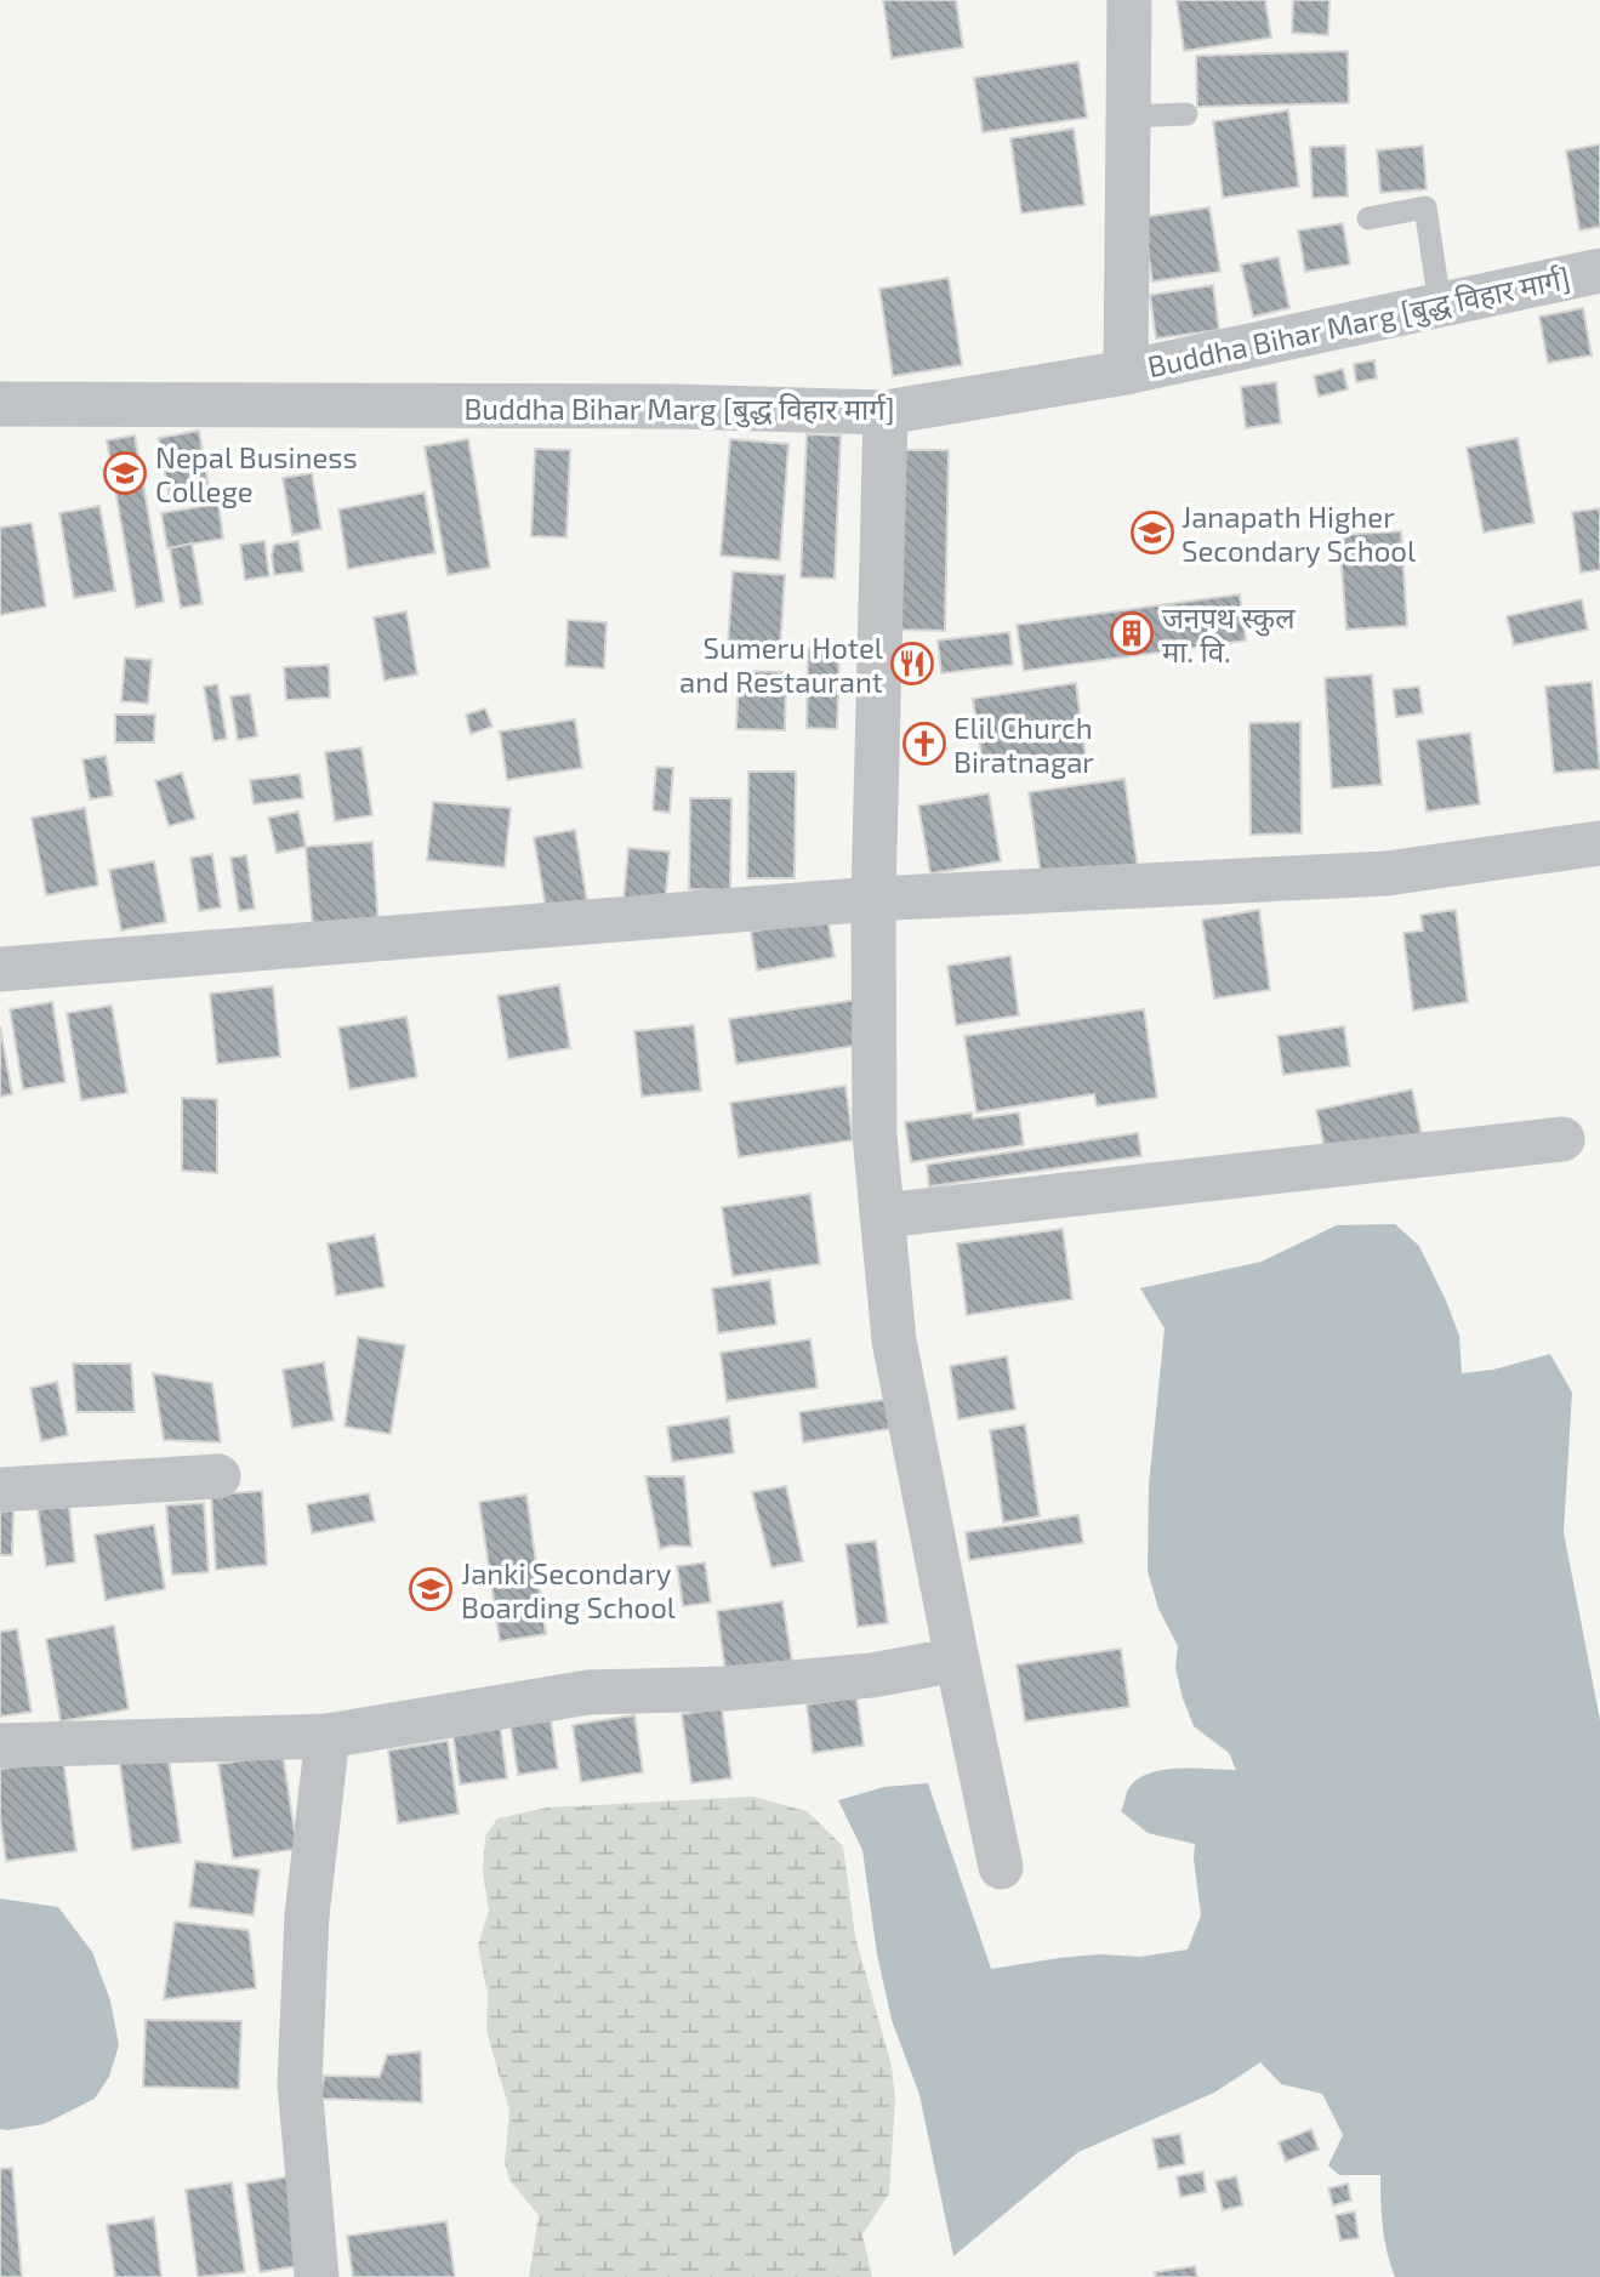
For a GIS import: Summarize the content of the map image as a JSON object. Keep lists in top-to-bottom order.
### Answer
{
  "streets": {
    "street": ["Buddha Bihar Marg [बुद्ध विहार मार्ग]"]
  },
  "places": {
    "school or university": ["Nepal Business College", "Janapath Higher Secondary School", "Janki Secondary Boarding School"],
    "building": ["जनपथ स्कुल मा. वि."],
    "restaurant": ["Sumeru Hotel and Restaurant"],
    "church": ["Elil Church Biratnagar"]
  }
}
